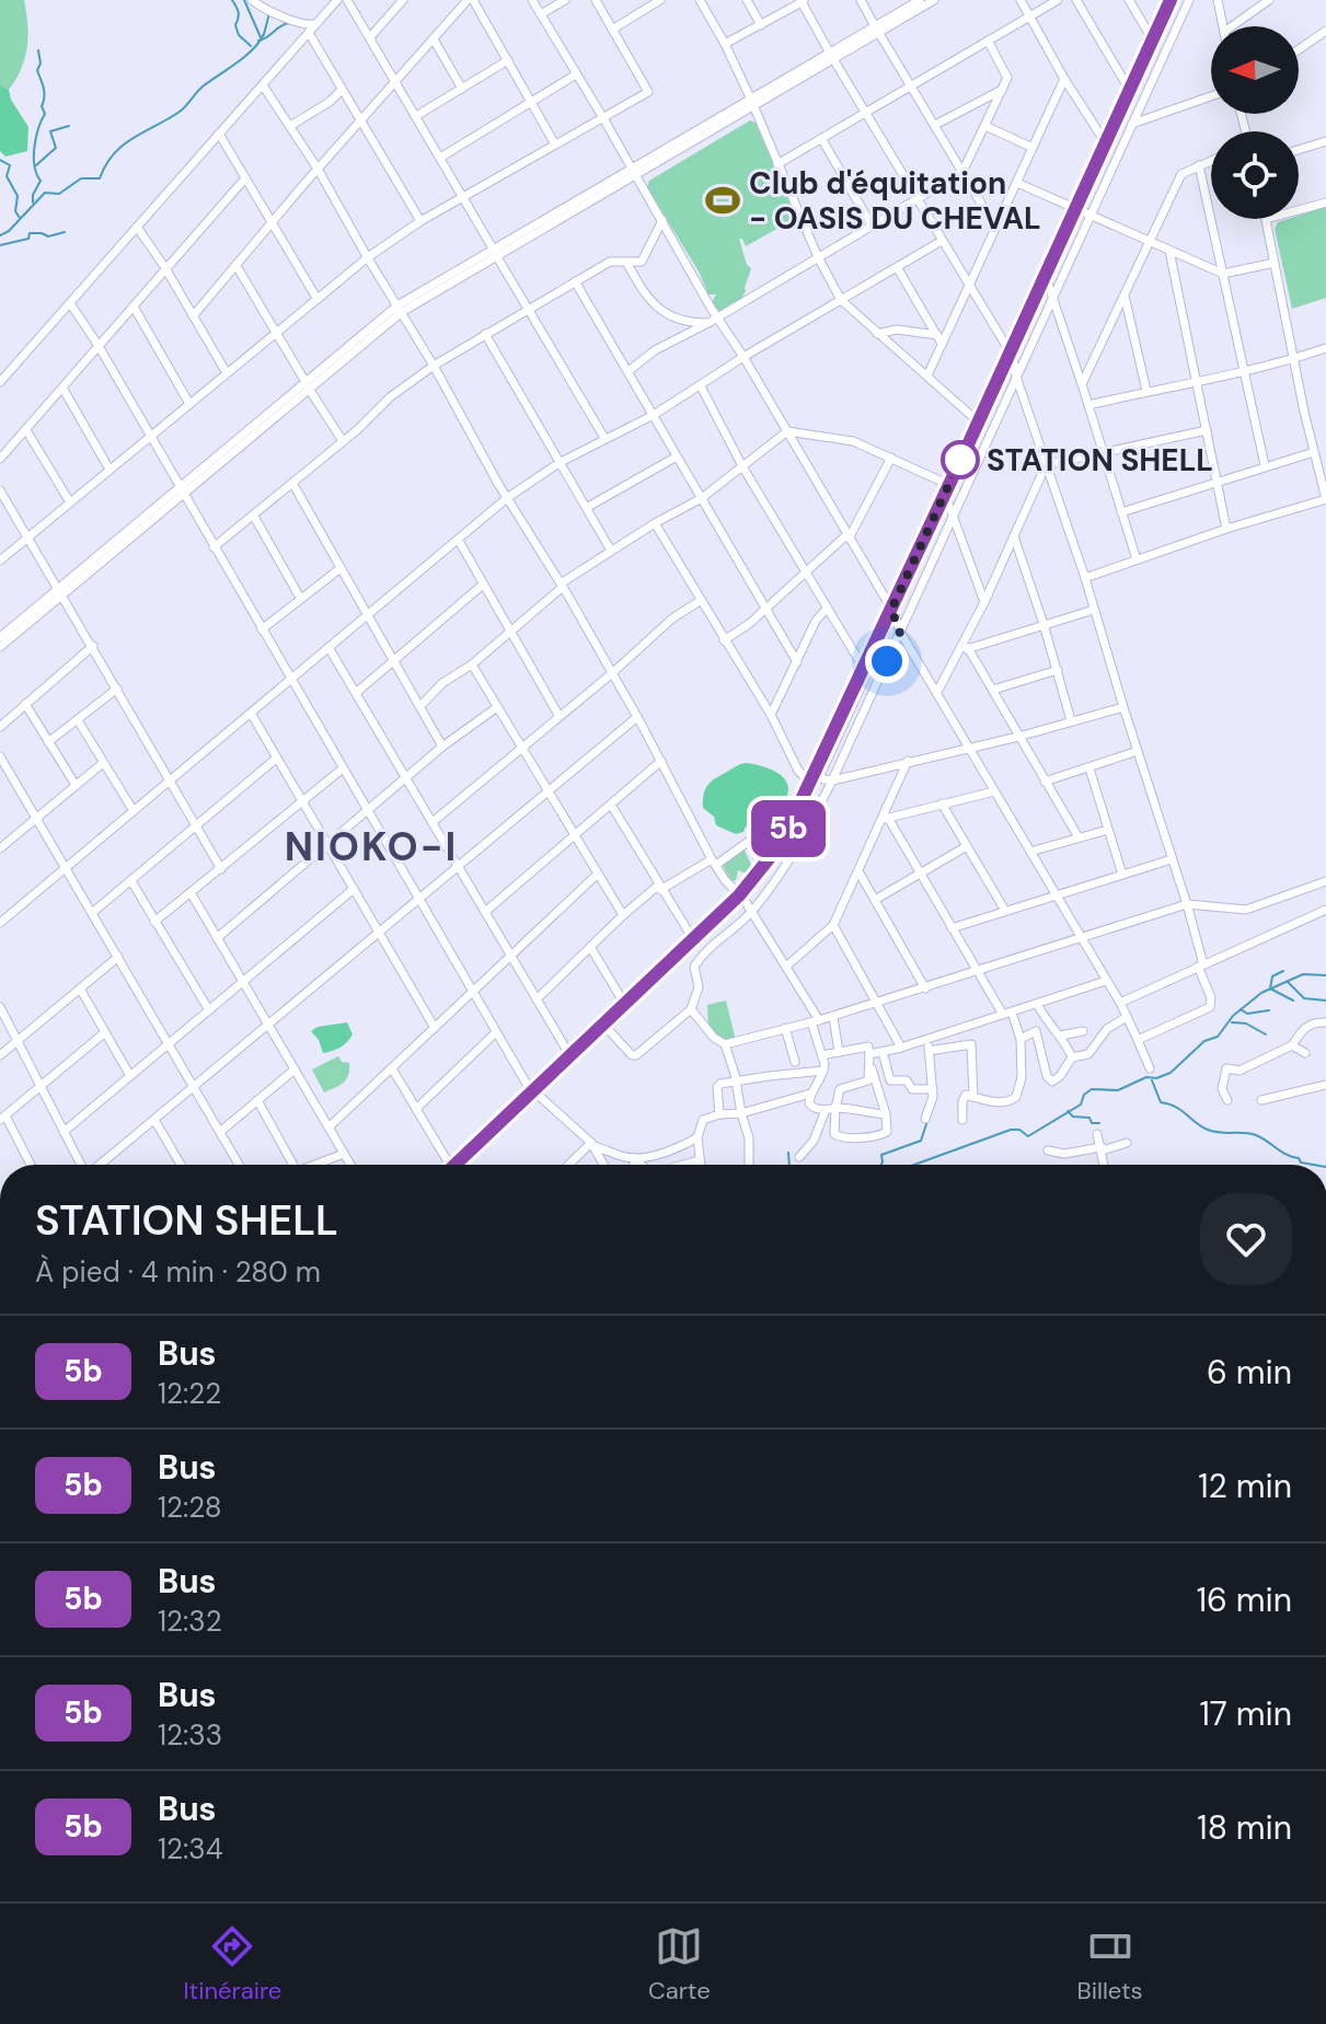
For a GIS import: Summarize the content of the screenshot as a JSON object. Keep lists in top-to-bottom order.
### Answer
{
  "districts": ["NIOKO-I"],
  "places": {
    "sports": ["Club d'équitation - OASIS DU CHEVAL"],
    "other": ["STATION SHELL"]
  },
  "lines": ["bus line 5b"],
  "north": "left",
  "page": {
    "on_map": "5b",
    "heading": ["STATION SHELL", "À pied · 4 min · 280 m"],
    "list": [
      {
        "mark": "5b",
        "name": "Bus",
        "note": "12:22",
        "value": "6 min"
      },
      {
        "mark": "5b",
        "name": "Bus",
        "note": "12:28",
        "value": "12 min"
      },
      {
        "mark": "5b",
        "name": "Bus",
        "note": "12:32",
        "value": "16 min"
      },
      {
        "mark": "5b",
        "name": "Bus",
        "note": "12:33",
        "value": "17 min"
      },
      {
        "mark": "5b",
        "name": "Bus",
        "note": "12:34",
        "value": "18 min"
      }
    ],
    "tabs": ["Itinéraire", "Carte", "Billets"]
  }
}
